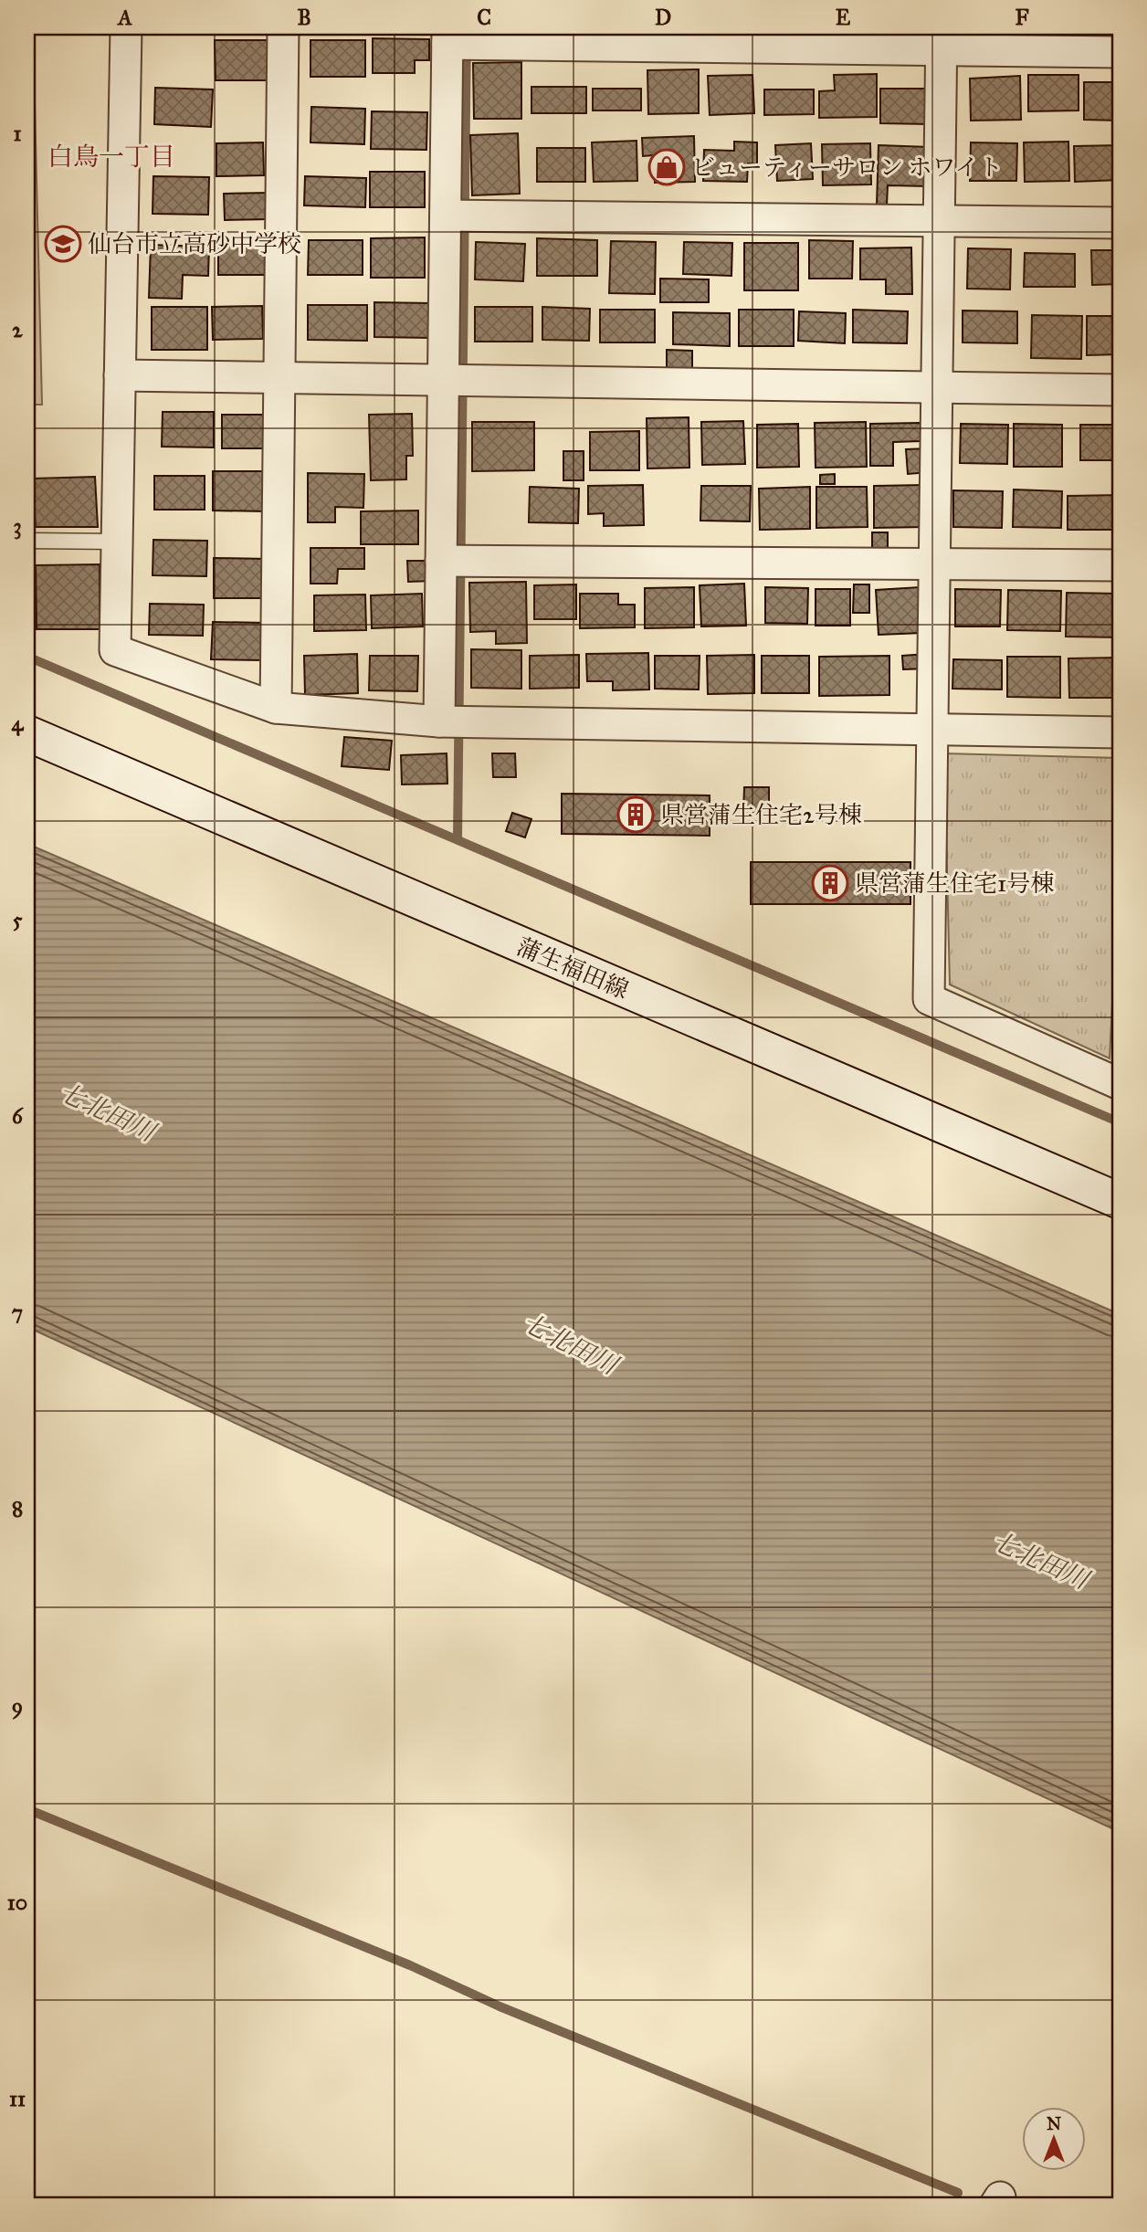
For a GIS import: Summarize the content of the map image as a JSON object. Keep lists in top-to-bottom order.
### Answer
{
  "streets": {
    "main road": ["蒲生福田線"]
  },
  "districts": ["白鳥一丁目"],
  "water": ["七北田川"],
  "places": {
    "shop": ["ビューティーサロン ホワイト"],
    "school or university": ["仙台市立高砂中学校"],
    "building": ["県営蒲生住宅2号棟", "県営蒲生住宅1号棟"]
  },
  "north": "top",
  "grid": {
    "columns": [
      "A",
      "B",
      "C",
      "D",
      "E",
      "F"
    ],
    "rows": [
      "1",
      "2",
      "3",
      "4",
      "5",
      "6",
      "7",
      "8",
      "9",
      "10",
      "11"
    ]
  }
}
